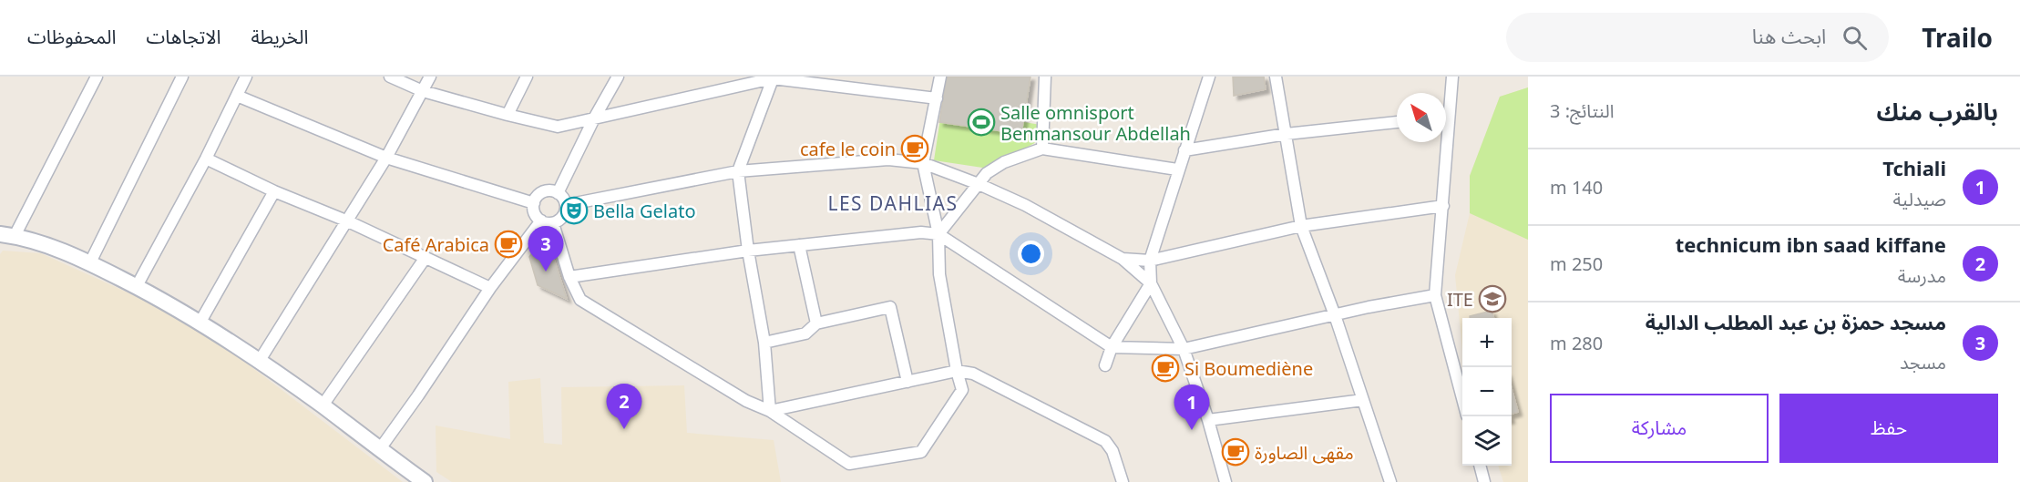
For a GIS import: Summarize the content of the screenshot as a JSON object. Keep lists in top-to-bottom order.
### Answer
{
  "districts": ["LES DAHLIAS"],
  "places": {
    "sports": ["Salle omnisport Benmansour Abdellah"],
    "cafe": [
      "cafe le coin",
      "Café Arabica",
      "Si Boumediène",
      "مقهى الصاورة"
    ],
    "theatre": ["Bella Gelato"],
    "school or university": ["ITE"]
  },
  "north": "top left",
  "page": {
    "header": "Trailo",
    "search": "ابحث هنا",
    "nav": ["الخريطة", "الاتجاهات", "المحفوظات"],
    "heading": ["بالقرب منك", "النتائج: 3"],
    "list": [
      {
        "mark": "1",
        "name": "Tchiali",
        "note": "صيدلية",
        "value": "140 m"
      },
      {
        "mark": "2",
        "name": "technicum ibn saad kiffane",
        "note": "مدرسة",
        "value": "250 m"
      },
      {
        "mark": "3",
        "name": "مسجد حمزة بن عبد المطلب الدالية",
        "note": "مسجد",
        "value": "280 m"
      }
    ],
    "pins": ["3", "2", "1"],
    "map_buttons": ["+", "−"],
    "buttons": ["حفظ", "مشاركة"]
  }
}
